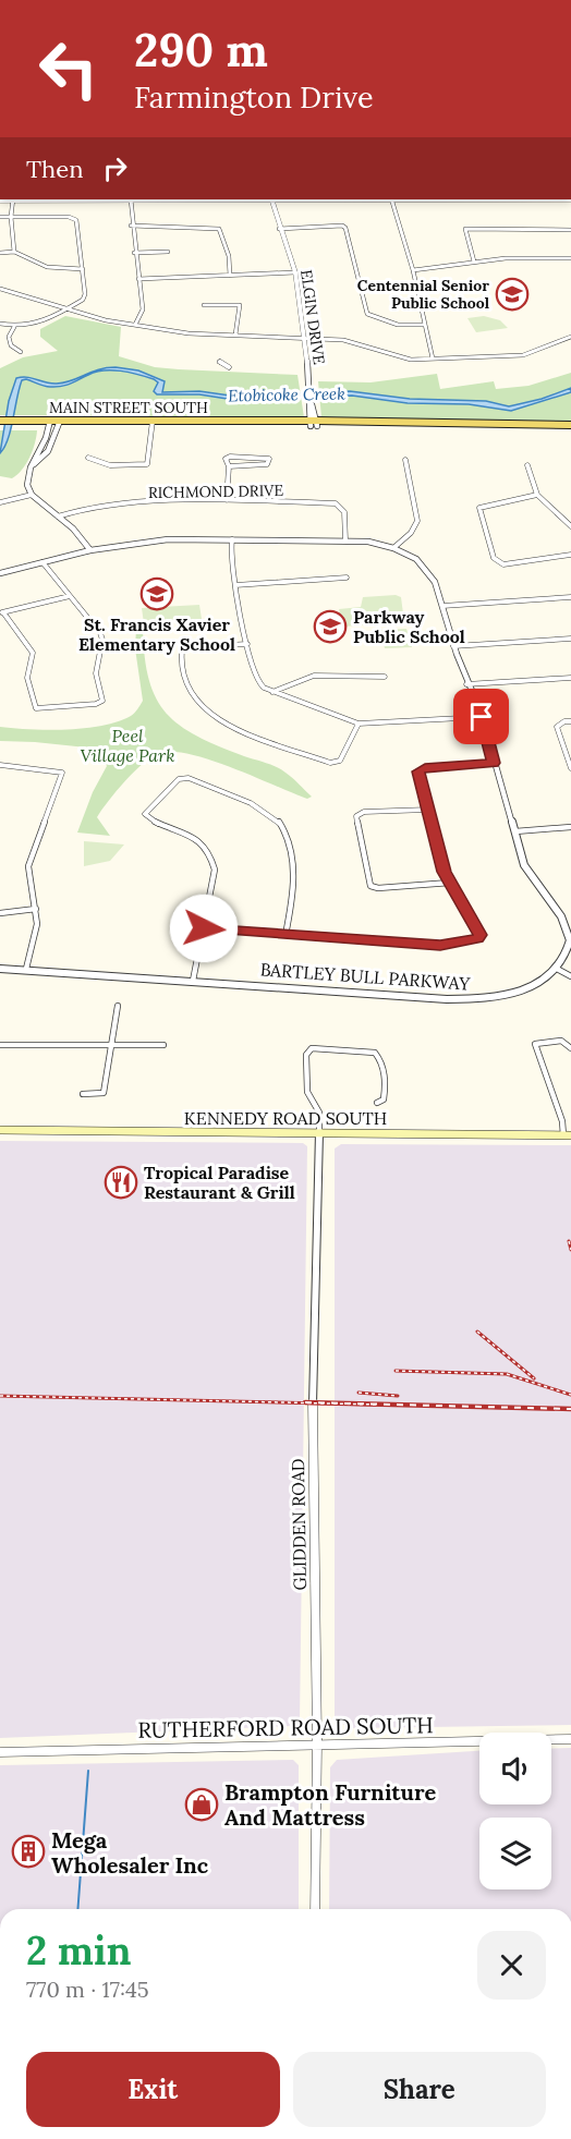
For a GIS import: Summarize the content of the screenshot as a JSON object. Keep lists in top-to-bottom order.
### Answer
{
  "streets": {
    "main road": ["MAIN STREET SOUTH", "KENNEDY ROAD SOUTH"],
    "street": [
      "ELGIN DRIVE",
      "RICHMOND DRIVE",
      "BARTLEY BULL PARKWAY",
      "GLIDDEN ROAD",
      "RUTHERFORD ROAD SOUTH"
    ]
  },
  "crossings": [
    ["ELGIN DRIVE", "MAIN STREET SOUTH"],
    ["KENNEDY ROAD SOUTH", "GLIDDEN ROAD"],
    ["GLIDDEN ROAD", "RUTHERFORD ROAD SOUTH"]
  ],
  "water": ["Etobicoke Creek"],
  "parks": ["Peel Village Park"],
  "places": {
    "school or university": ["Centennial Senior Public School", "St. Francis Xavier Elementary School", "Parkway Public School"],
    "restaurant": ["Tropical Paradise Restaurant & Grill"],
    "shop": ["Brampton Furniture And Mattress"],
    "building": ["Mega Wholesaler Inc"]
  },
  "page": {
    "turn": ["290 m", "Farmington Drive"],
    "then": "Then",
    "heading": ["2 min", "770 m · 17:45"],
    "buttons": ["Exit", "Share"]
  }
}
